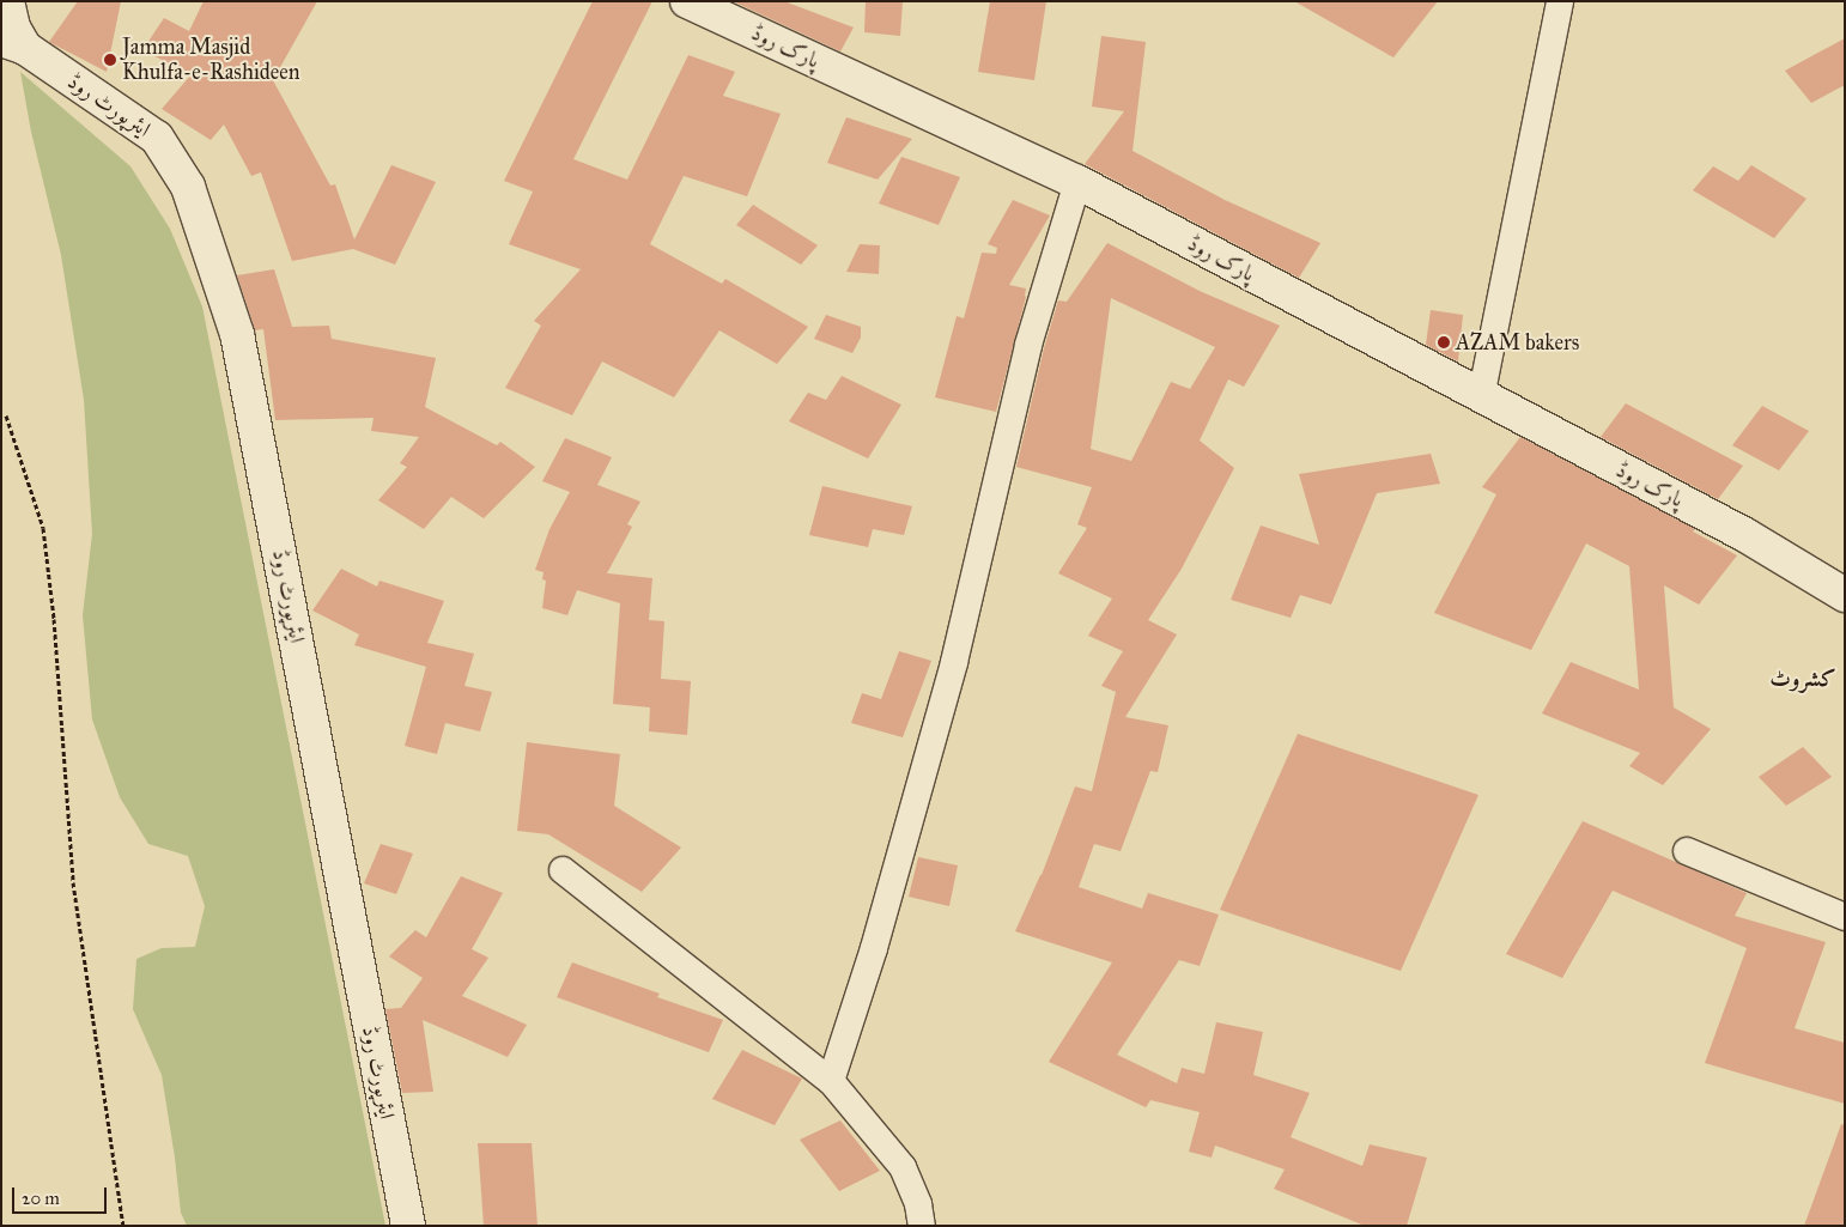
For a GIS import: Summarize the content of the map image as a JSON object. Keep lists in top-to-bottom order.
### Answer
{
  "streets": {
    "street": ["پارک روڈ", "ایئرپورٹ روڈ"]
  },
  "districts": ["کشروٹ"],
  "places": ["Jamma Masjid Khulfa-e-Rashideen", "AZAM bakers"],
  "scale_bar": "20 m"
}
